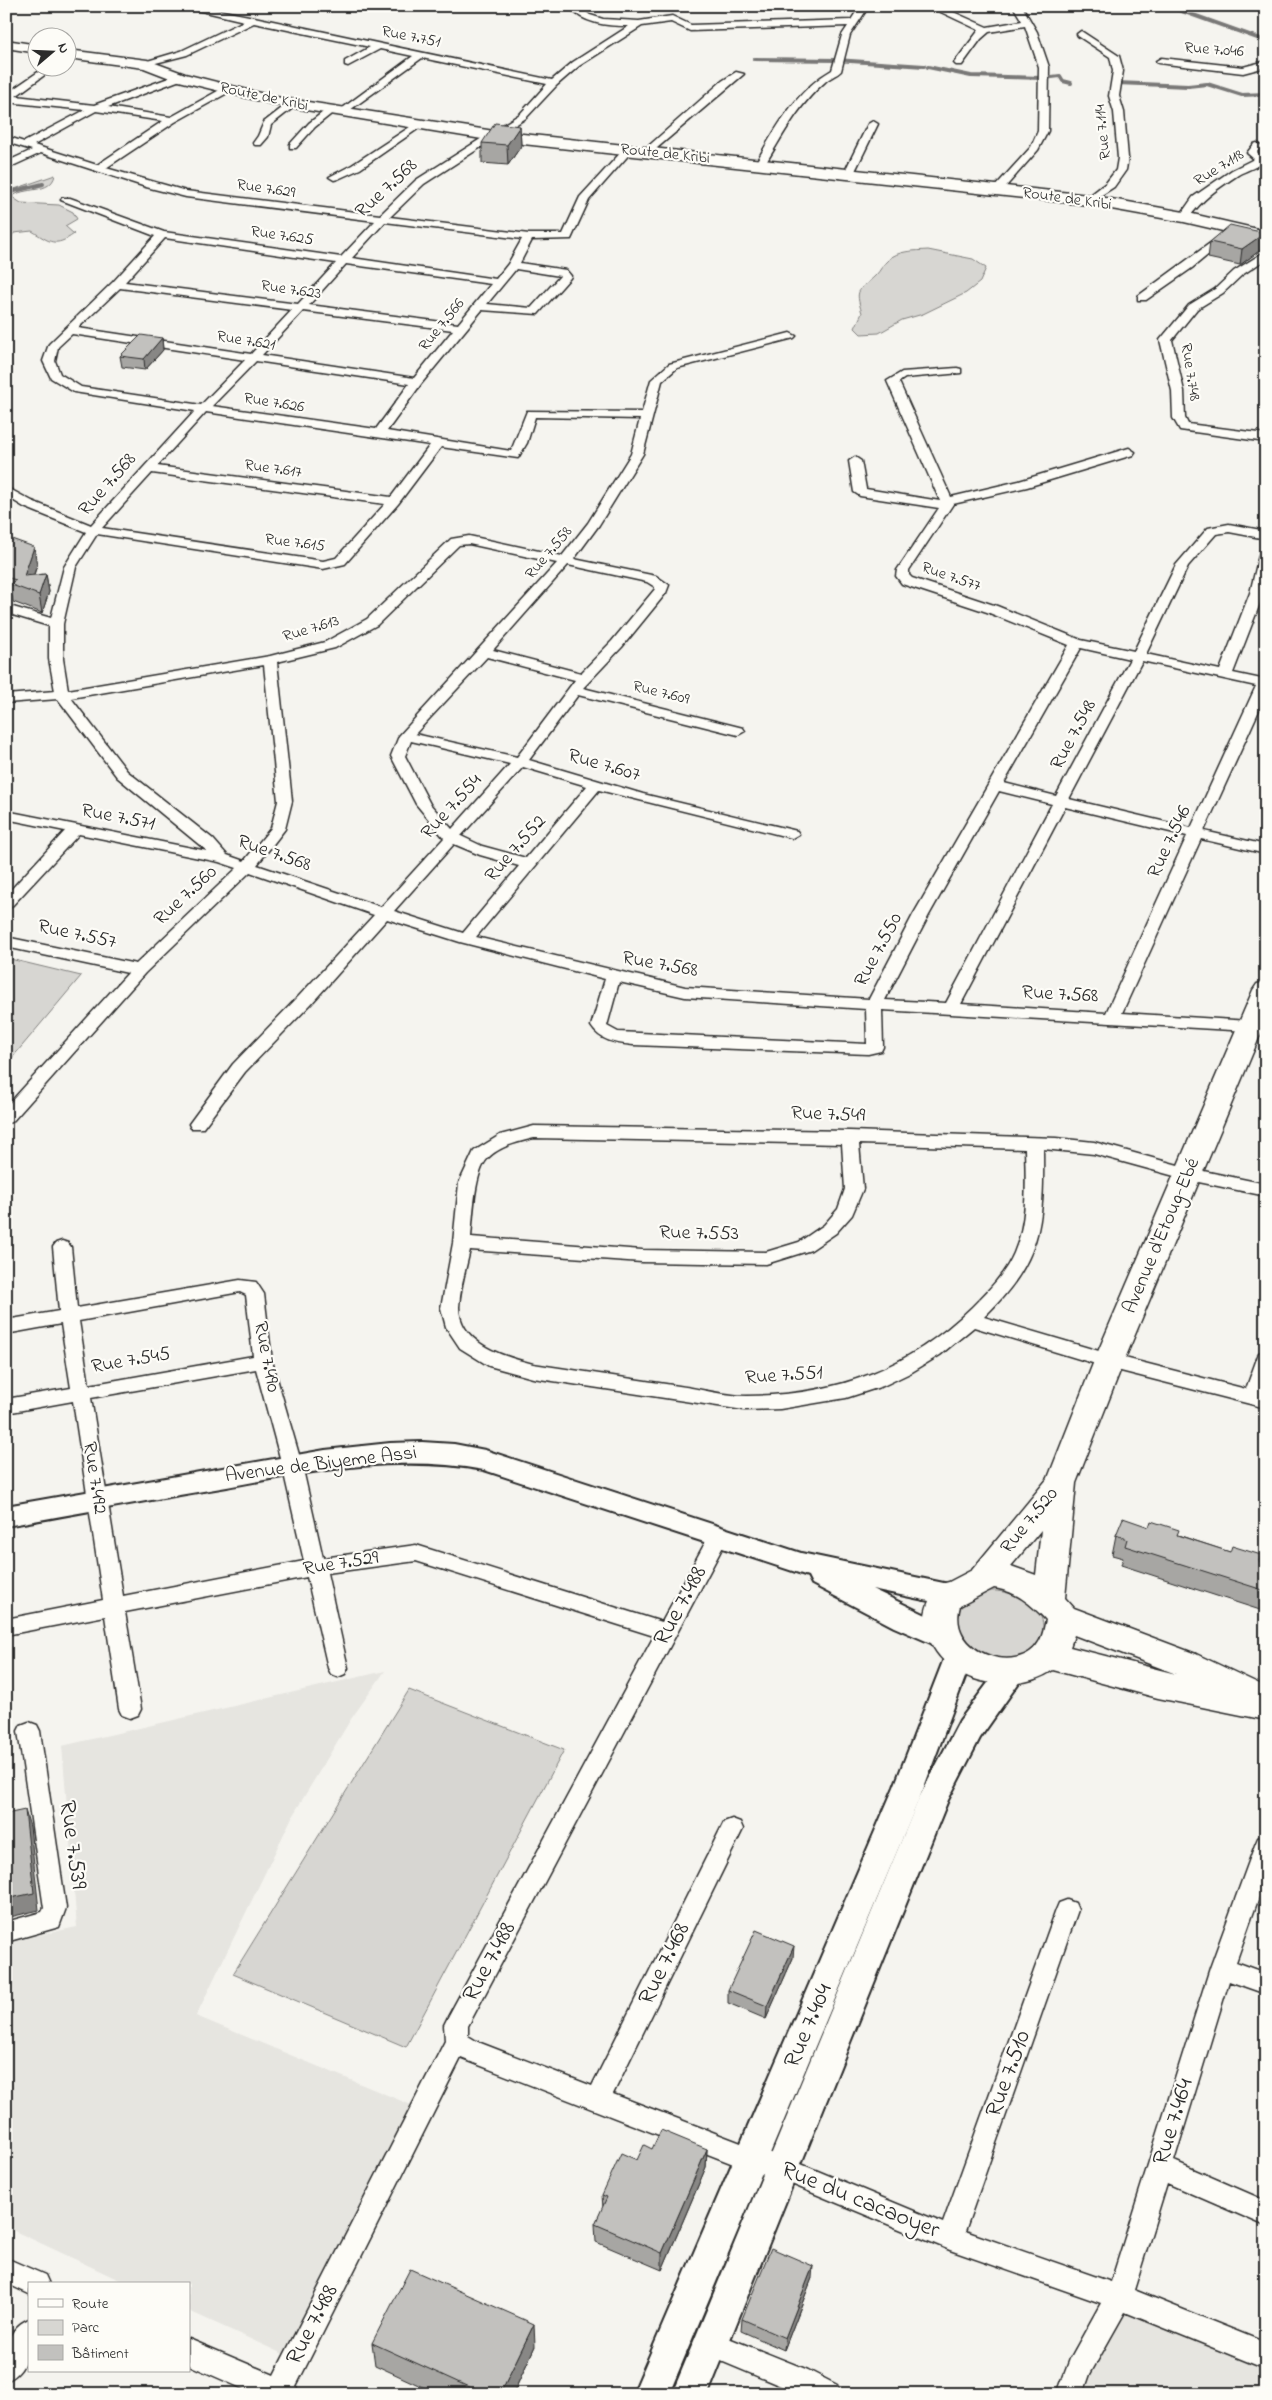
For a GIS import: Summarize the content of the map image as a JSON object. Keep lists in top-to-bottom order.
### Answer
{
  "streets": {
    "main road": [
      "Route de Kribi",
      "Avenue d'Etoug-Ebé",
      "Avenue de Biyeme Assi",
      "Rue 7.520",
      "Rue 7.404"
    ],
    "street": [
      "Rue 7.751",
      "Rue 7.046",
      "Rue 7.114",
      "Rue 7.118",
      "Rue 7.629",
      "Rue 7.568",
      "Rue 7.625",
      "Rue 7.623",
      "Rue 7.566",
      "Rue 7.621",
      "Rue 7.748",
      "Rue 7.626",
      "Rue 7.617",
      "Rue 7.615",
      "Rue 7.558",
      "Rue 7.577",
      "Rue 7.613",
      "Rue 7.609",
      "Rue 7.548",
      "Rue 7.607",
      "Rue 7.554",
      "Rue 7.571",
      "Rue 7.546",
      "Rue 7.552",
      "Rue 7.560",
      "Rue 7.557",
      "Rue 7.550",
      "Rue 7.549",
      "Rue 7.553",
      "Rue 7.490",
      "Rue 7.545",
      "Rue 7.551",
      "Rue 7.492",
      "Rue 7.529",
      "Rue 7.488",
      "Rue 7.539",
      "Rue 7.468",
      "Rue 7.510",
      "Rue 7.464",
      "Rue du cacaoyer"
    ]
  },
  "crossings": [
    ["Route de Kribi", "Rue 7.114"],
    ["Route de Kribi", "Rue 7.118"],
    ["Route de Kribi", "Rue 7.629"],
    ["Route de Kribi", "Rue 7.568"],
    ["Rue 7.629", "Rue 7.568"],
    ["Rue 7.629", "Rue 7.566"],
    ["Rue 7.568", "Rue 7.625"],
    ["Rue 7.568", "Rue 7.623"],
    ["Rue 7.568", "Rue 7.621"],
    ["Rue 7.568", "Rue 7.626"],
    ["Rue 7.568", "Rue 7.617"],
    ["Rue 7.568", "Rue 7.615"],
    ["Rue 7.568", "Rue 7.613"],
    ["Rue 7.568", "Rue 7.548"],
    ["Rue 7.568", "Rue 7.554"],
    ["Rue 7.568", "Rue 7.571"],
    ["Rue 7.568", "Rue 7.546"],
    ["Rue 7.568", "Rue 7.552"],
    ["Rue 7.568", "Rue 7.560"],
    ["Rue 7.568", "Rue 7.550"],
    ["Rue 7.568", "Avenue d'Etoug-Ebé"],
    ["Rue 7.625", "Rue 7.566"],
    ["Rue 7.625", "Rue 7.626"],
    ["Rue 7.623", "Rue 7.566"],
    ["Rue 7.623", "Rue 7.626"],
    ["Rue 7.566", "Rue 7.621"],
    ["Rue 7.566", "Rue 7.626"],
    ["Rue 7.621", "Rue 7.626"],
    ["Rue 7.626", "Rue 7.615"],
    ["Rue 7.626", "Rue 7.558"],
    ["Rue 7.617", "Rue 7.615"],
    ["Rue 7.558", "Rue 7.613"],
    ["Rue 7.558", "Rue 7.609"],
    ["Rue 7.558", "Rue 7.607"],
    ["Rue 7.558", "Rue 7.554"],
    ["Rue 7.577", "Rue 7.548"],
    ["Rue 7.577", "Rue 7.546"],
    ["Rue 7.577", "Rue 7.550"],
    ["Rue 7.613", "Rue 7.554"],
    ["Rue 7.613", "Rue 7.560"],
    ["Rue 7.609", "Rue 7.554"],
    ["Rue 7.607", "Rue 7.554"],
    ["Rue 7.607", "Rue 7.552"],
    ["Rue 7.560", "Rue 7.557"],
    ["Rue 7.549", "Rue 7.553"],
    ["Rue 7.549", "Avenue d'Etoug-Ebé"],
    ["Rue 7.549", "Rue 7.551"],
    ["Rue 7.553", "Rue 7.551"],
    ["Avenue d'Etoug-Ebé", "Rue 7.520"],
    ["Rue 7.490", "Rue 7.545"],
    ["Rue 7.490", "Avenue de Biyeme Assi"],
    ["Rue 7.490", "Rue 7.492"],
    ["Rue 7.490", "Rue 7.529"],
    ["Rue 7.545", "Rue 7.492"],
    ["Avenue de Biyeme Assi", "Rue 7.492"],
    ["Avenue de Biyeme Assi", "Rue 7.520"],
    ["Avenue de Biyeme Assi", "Rue 7.488"],
    ["Avenue de Biyeme Assi", "Rue 7.404"],
    ["Rue 7.492", "Rue 7.529"],
    ["Rue 7.520", "Rue 7.404"],
    ["Rue 7.529", "Rue 7.488"],
    ["Rue 7.488", "Rue du cacaoyer"],
    ["Rue 7.468", "Rue du cacaoyer"],
    ["Rue 7.404", "Rue du cacaoyer"],
    ["Rue 7.510", "Rue du cacaoyer"],
    ["Rue 7.464", "Rue du cacaoyer"]
  ],
  "legend": ["Route", "Parc", "Bâtiment"],
  "north": "right"
}
